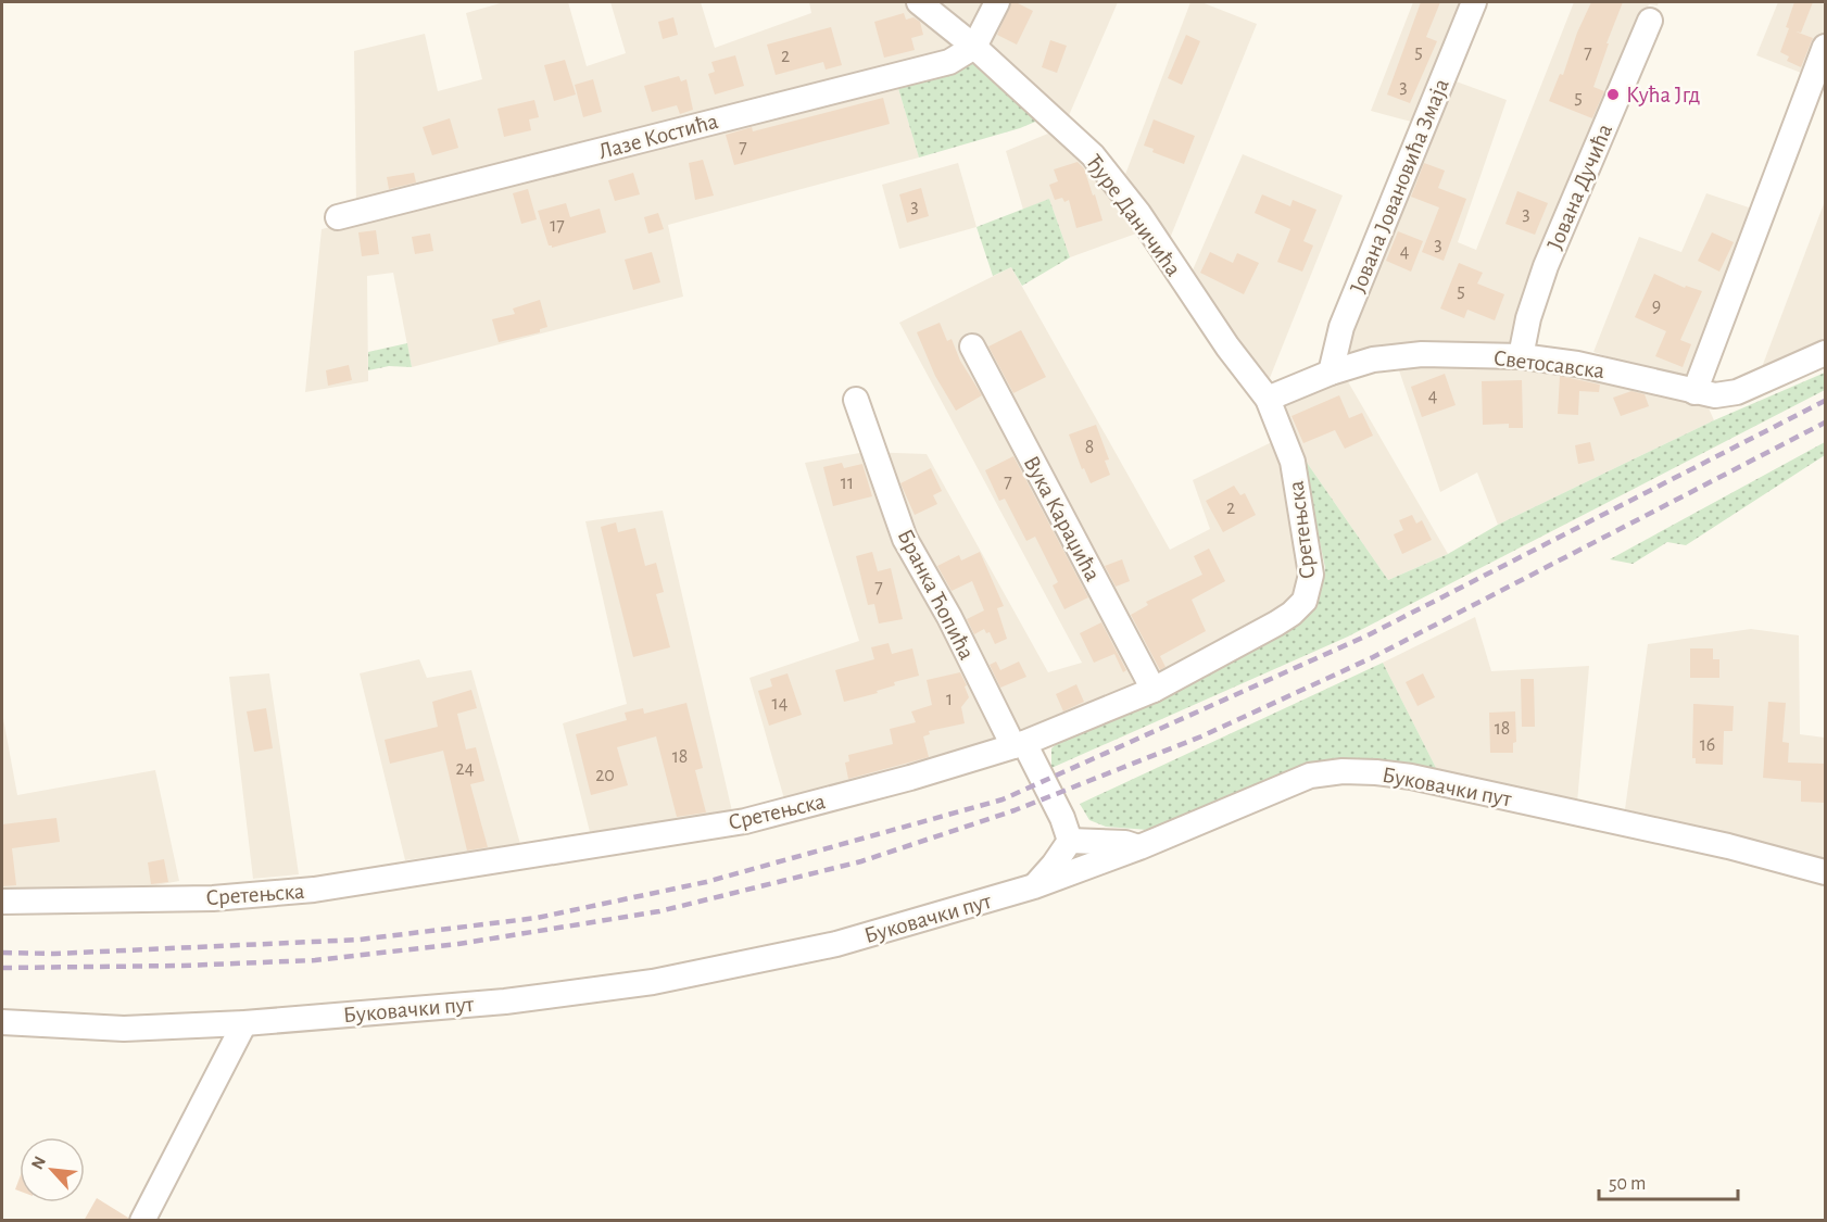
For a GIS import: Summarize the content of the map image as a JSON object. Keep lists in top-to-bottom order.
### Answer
{
  "streets": {
    "street": [
      "Лазе Костића",
      "Јована Јовановића Змаја",
      "Јована Дучића",
      "Ђуре Даничића",
      "Светосавска",
      "Вука Караџића",
      "Сретењска",
      "Бранка Ћопића",
      "Буковачки пут"
    ]
  },
  "crossings": [
    ["Лазе Костића", "Ђуре Даничића"],
    ["Јована Јовановића Змаја", "Светосавска"],
    ["Јована Дучића", "Светосавска"],
    ["Ђуре Даничића", "Светосавска"],
    ["Ђуре Даничића", "Сретењска"],
    ["Светосавска", "Сретењска"],
    ["Вука Караџића", "Сретењска"],
    ["Сретењска", "Бранка Ћопића"]
  ],
  "places": ["Кућа Јгд"],
  "house_numbers": [
    "5",
    "7",
    "2",
    "3",
    "5",
    "7",
    "3",
    "3",
    "17",
    "3",
    "4",
    "5",
    "9",
    "4",
    "8",
    "7",
    "11",
    "2",
    "7",
    "1",
    "14",
    "18",
    "16",
    "18",
    "24",
    "20"
  ],
  "scale_bar": "50 m",
  "north": "top left"
}
